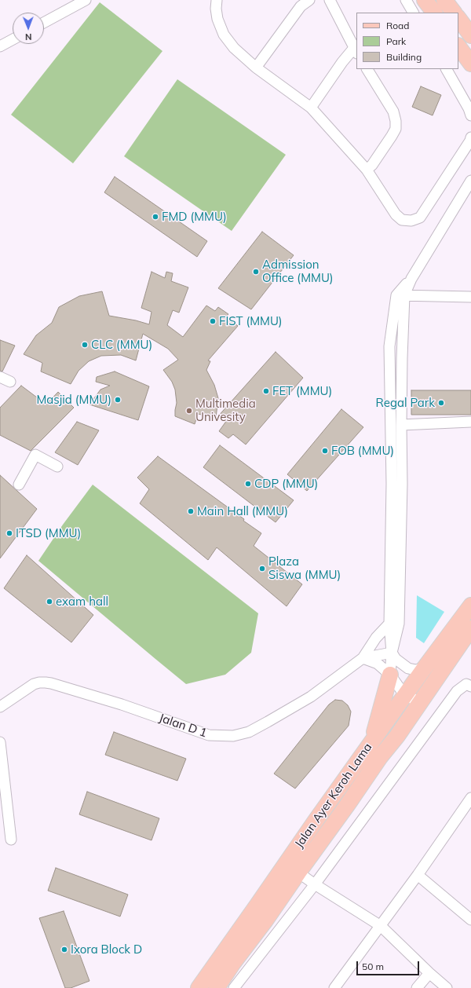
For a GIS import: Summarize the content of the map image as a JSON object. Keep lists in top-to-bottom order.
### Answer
{
  "streets": {
    "main road": ["Jalan Ayer Keroh Lama"],
    "street": ["Jalan D 1"]
  },
  "places": [
    "FMD (MMU)",
    "Admission Office (MMU)",
    "FIST (MMU)",
    "CLC (MMU)",
    "FET (MMU)",
    "Masjid (MMU)",
    "Regal Park",
    "Multimedia Univesity",
    "FOB (MMU)",
    "CDP (MMU)",
    "Main Hall (MMU)",
    "ITSD (MMU)",
    "Plaza Siswa (MMU)",
    "exam hall",
    "Ixora Block D"
  ],
  "legend": ["Road", "Park", "Building"],
  "scale_bar": "50 m",
  "north": "bottom"
}
